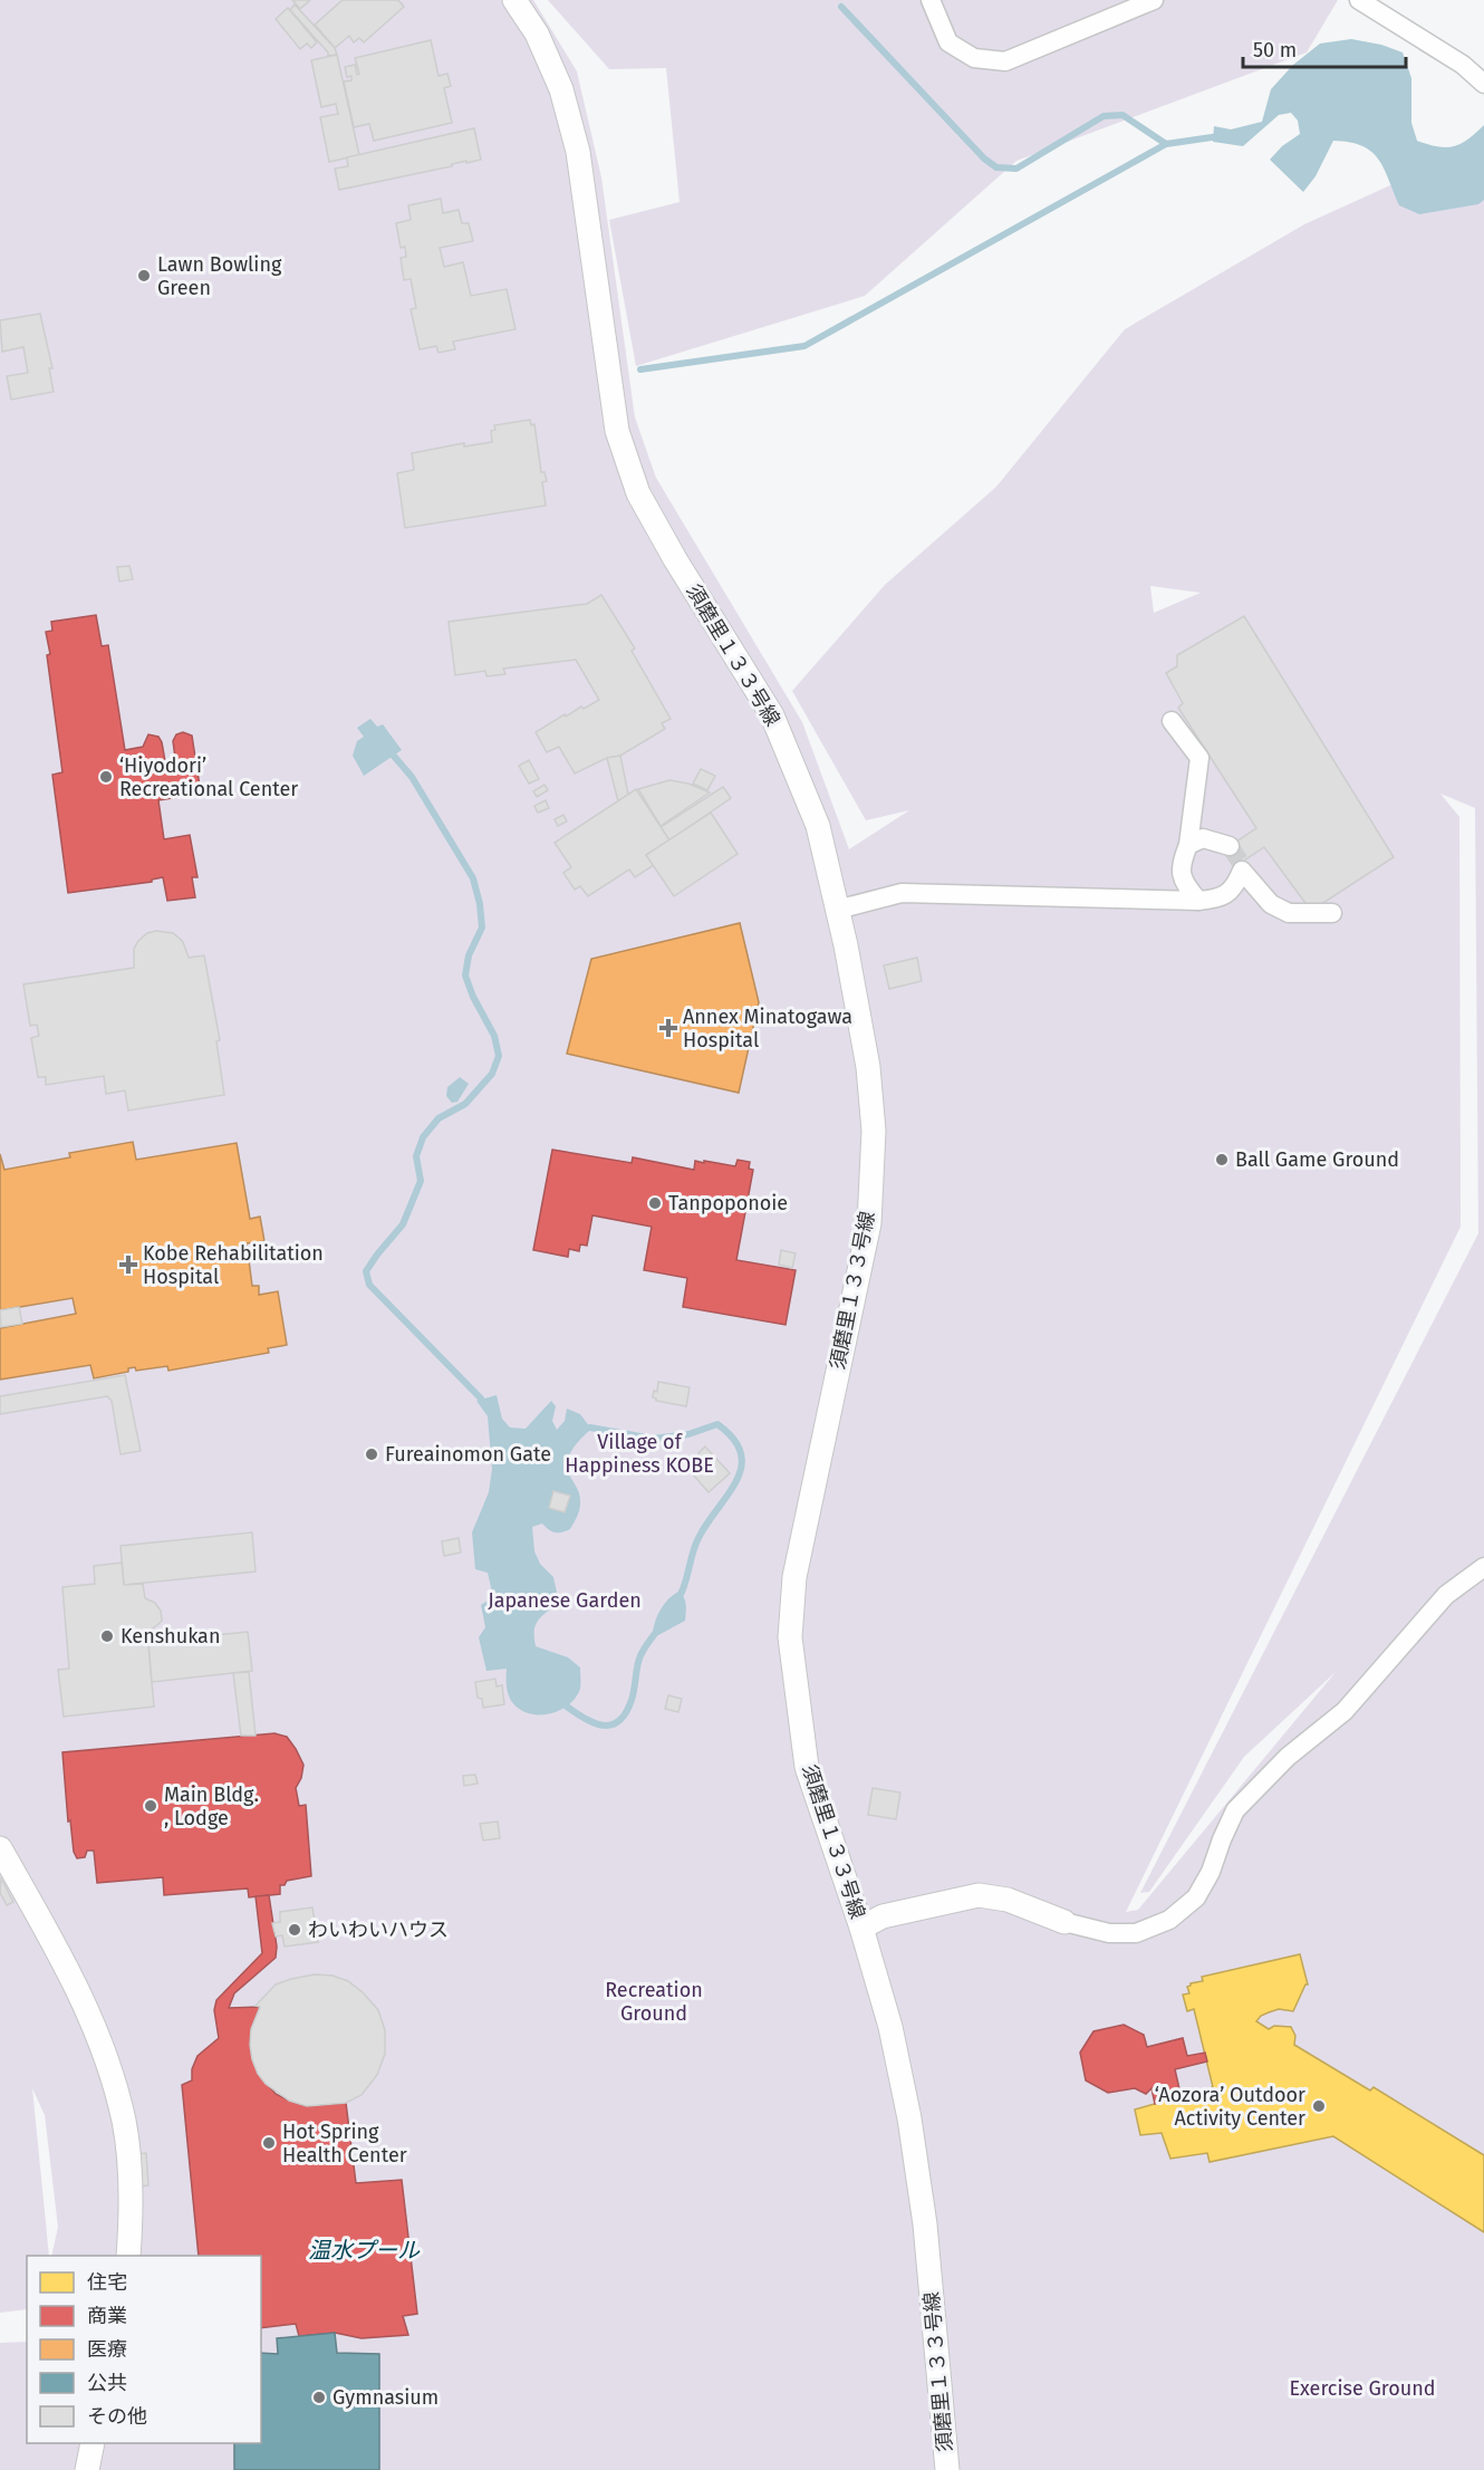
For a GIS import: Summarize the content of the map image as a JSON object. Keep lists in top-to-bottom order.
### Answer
{
  "streets": {
    "street": ["須磨里１３３号線"]
  },
  "water": ["温水プール"],
  "parks": [
    "Village of Happiness KOBE",
    "Japanese Garden",
    "Recreation Ground",
    "Exercise Ground"
  ],
  "places": {
    "other": [
      "Lawn Bowling Green",
      "‘Hiyodori’ Recreational Center",
      "Ball Game Ground",
      "Tanpoponoie",
      "Fureainomon Gate",
      "Kenshukan",
      "Main Bldg. , Lodge",
      "わいわいハウス",
      "‘Aozora’ Outdoor Activity Center",
      "Hot Spring Health Center",
      "Gymnasium"
    ],
    "health": ["Annex Minatogawa Hospital", "Kobe Rehabilitation Hospital"]
  },
  "legend": [
    "住宅",
    "商業",
    "医療",
    "公共",
    "その他"
  ],
  "scale_bar": "50 m"
}
